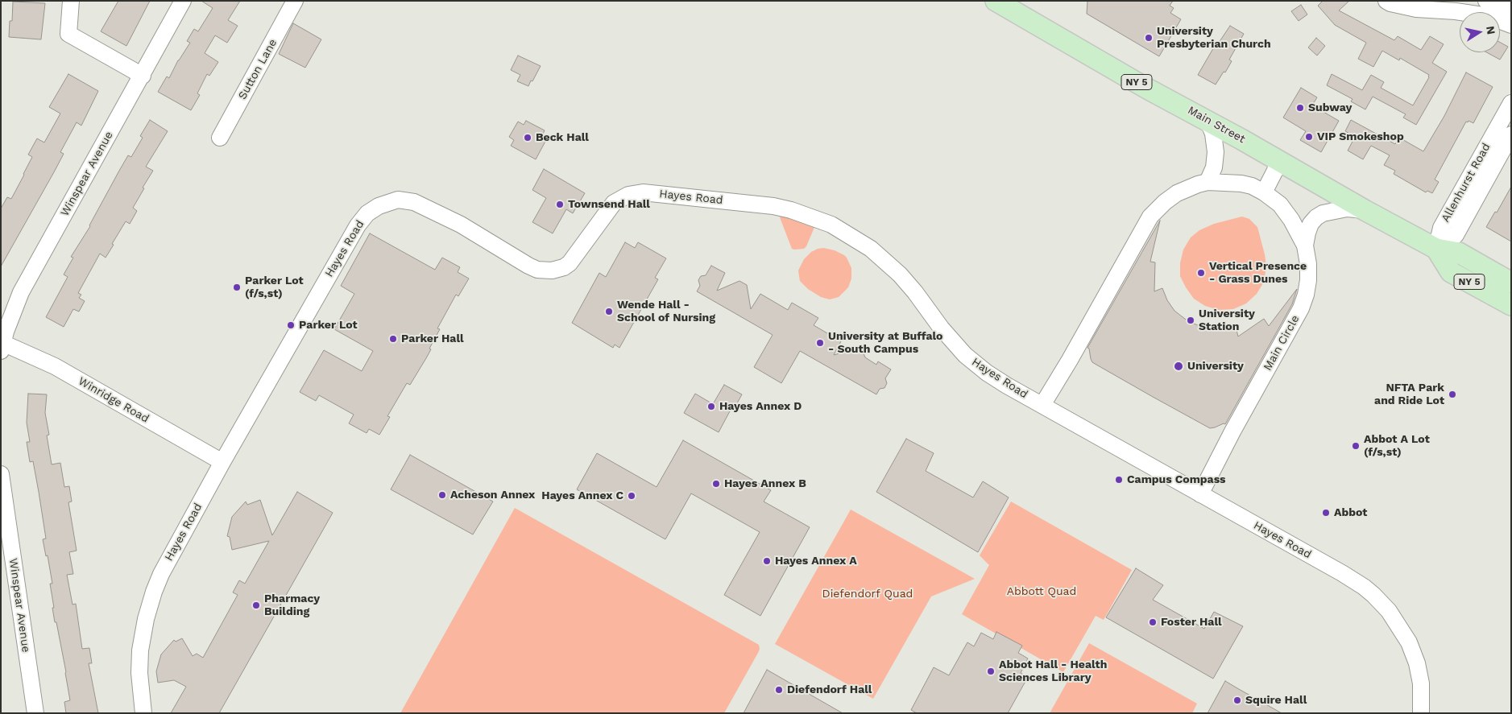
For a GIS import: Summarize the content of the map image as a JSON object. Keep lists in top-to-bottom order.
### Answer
{
  "streets": {
    "main road": ["NY 5", "Main Street"],
    "street": [
      "Sutton Lane",
      "Winspear Avenue",
      "Allenhurst Road",
      "Hayes Road",
      "Main Circle",
      "Winridge Road"
    ]
  },
  "crossings": [
    ["Main Street", "Allenhurst Road"],
    ["Winspear Avenue", "Winridge Road"],
    ["Hayes Road", "Main Circle"],
    ["Hayes Road", "Winridge Road"]
  ],
  "parks": ["Abbott Quad", "Diefendorf Quad"],
  "places": [
    "University Presbyterian Church",
    "Subway",
    "VIP Smokeshop",
    "Beck Hall",
    "Townsend Hall",
    "Vertical Presence - Grass Dunes",
    "Parker Lot (f/s,st)",
    "Wende Hall - School of Nursing",
    "University Station",
    "Parker Lot",
    "Parker Hall",
    "University at Buffalo - South Campus",
    "University",
    "NFTA Park and Ride Lot",
    "Hayes Annex D",
    "Abbot A Lot (f/s,st)",
    "Campus Compass",
    "Hayes Annex B",
    "Acheson Annex",
    "Hayes Annex C",
    "Abbot",
    "Hayes Annex A",
    "Pharmacy Building",
    "Foster Hall",
    "Abbot Hall - Health Sciences Library",
    "Diefendorf Hall",
    "Squire Hall"
  ],
  "north": "right"
}
